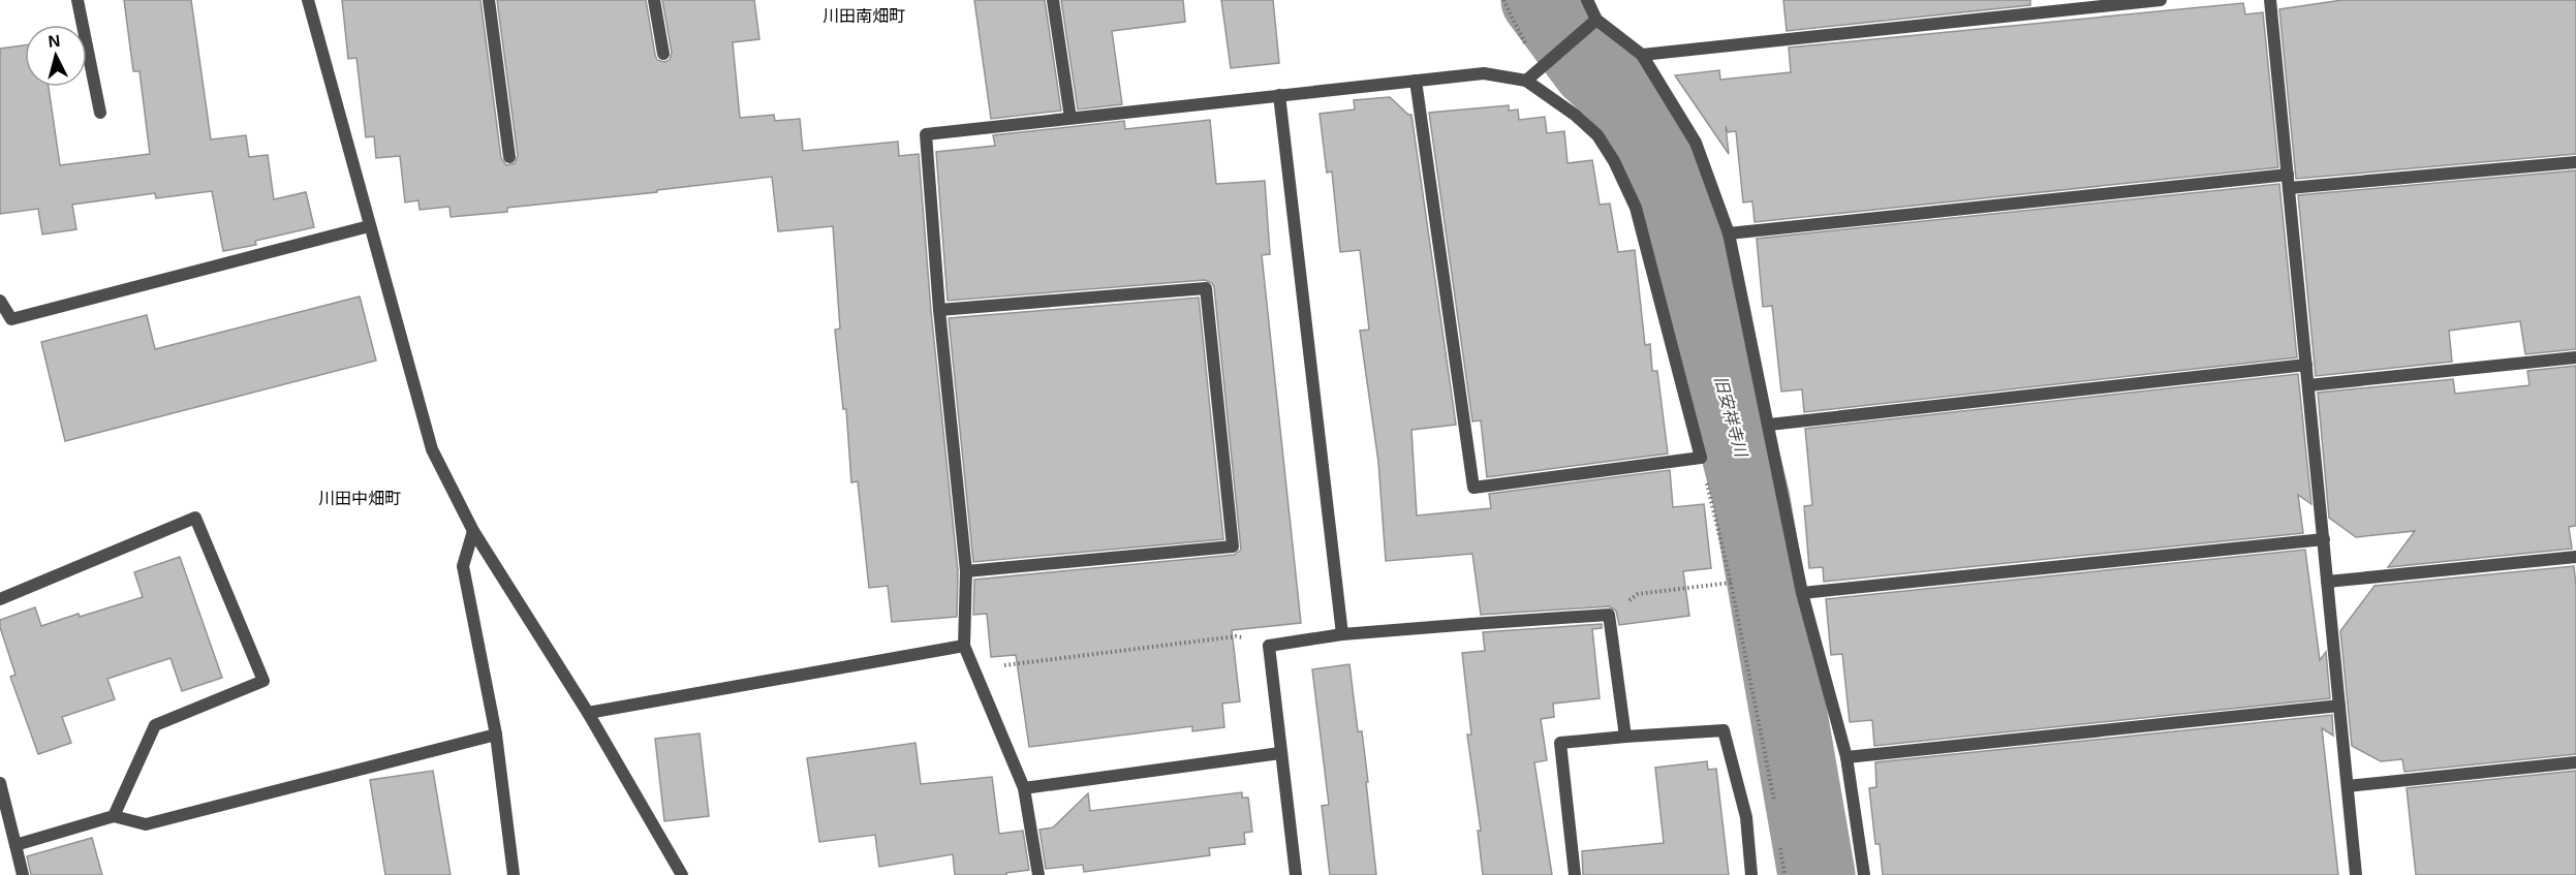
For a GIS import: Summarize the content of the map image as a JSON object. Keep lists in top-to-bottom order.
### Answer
{
  "districts": ["川田南畑町", "川田中畑町"],
  "water": ["旧安祥寺川"],
  "north": "top"
}
